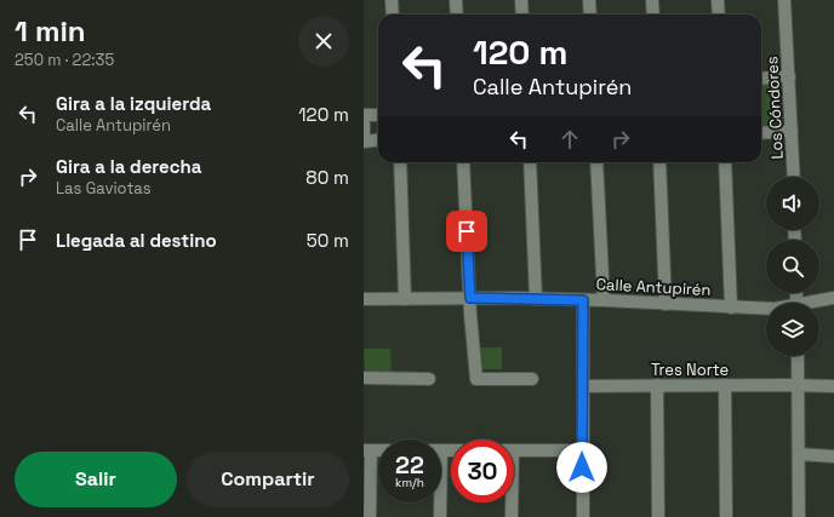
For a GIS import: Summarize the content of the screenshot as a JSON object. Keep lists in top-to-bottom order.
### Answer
{
  "streets": {
    "street": ["Los Cóndores", "Calle Antupirén", "Tres Norte"]
  },
  "page": {
    "heading": ["1 min", "250 m · 22:35"],
    "turn": ["120 m", "Calle Antupirén"],
    "list": [
      {
        "name": "Gira a la izquierda",
        "note": "Calle Antupirén",
        "value": "120 m"
      },
      {
        "name": "Gira a la derecha",
        "note": "Las Gaviotas",
        "value": "80 m"
      },
      {
        "name": "Llegada al destino",
        "value": "50 m"
      }
    ],
    "speed": "22 km/h",
    "limit": "30",
    "buttons": ["Salir", "Compartir"]
  }
}
